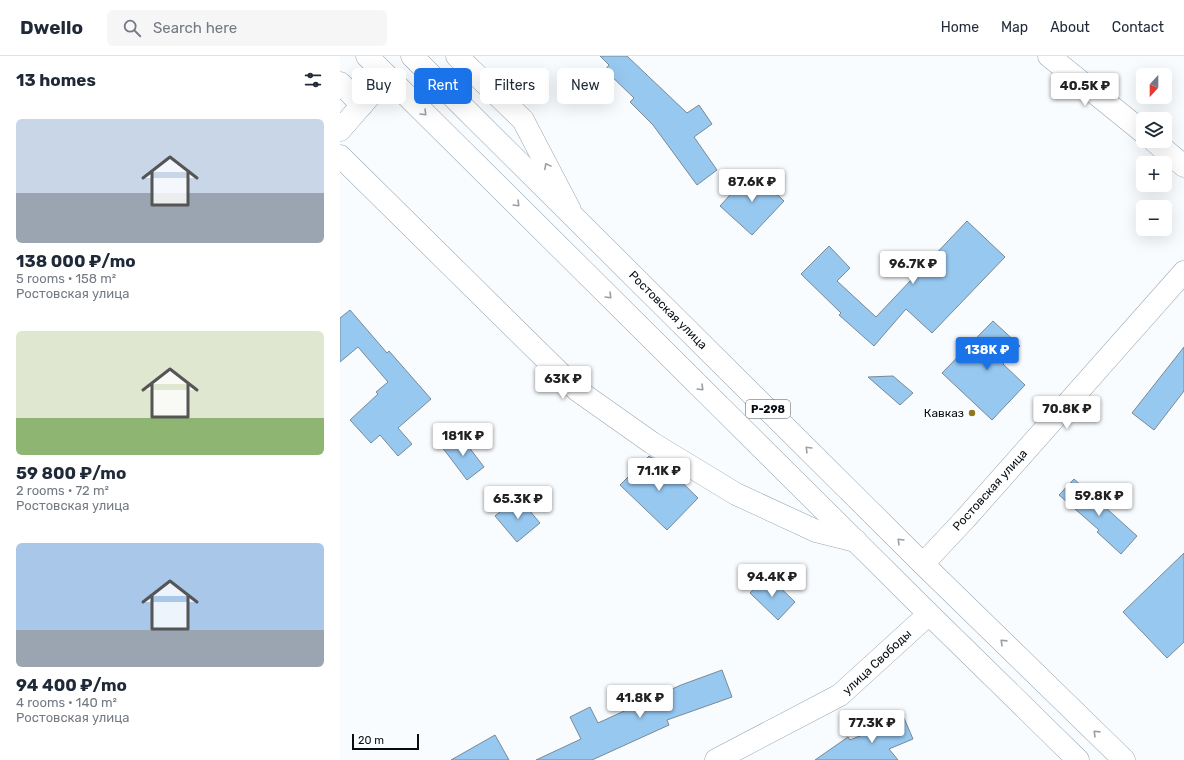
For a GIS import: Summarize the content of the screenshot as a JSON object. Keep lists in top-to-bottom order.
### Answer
{
  "streets": {
    "main road": ["Ростовская улица", "Р-298", "улица Свободы"]
  },
  "crossings": [
    ["Р-298", "улица Свободы"]
  ],
  "places": ["Кавказ"],
  "scale_bar": "20 m",
  "north": "bottom",
  "page": {
    "header": "Dwello",
    "search": "Search here",
    "nav": [
      "Home",
      "Map",
      "About",
      "Contact"
    ],
    "heading": "13 homes",
    "map_buttons": ["+", "−"],
    "chip": [
      "Buy",
      "Rent",
      "Filters",
      "New"
    ],
    "price": [
      "40.5K ₽",
      "87.6K ₽",
      "96.7K ₽",
      "138K ₽",
      "63K ₽",
      "70.8K ₽",
      "181K ₽",
      "71.1K ₽",
      "59.8K ₽",
      "65.3K ₽",
      "94.4K ₽",
      "41.8K ₽",
      "77.3K ₽"
    ],
    "list": [
      {
        "name": "138 000 ₽/mo",
        "note": "5 rooms · 158 m² · Ростовская улица"
      },
      {
        "name": "59 800 ₽/mo",
        "note": "2 rooms · 72 m² · Ростовская улица"
      },
      {
        "name": "94 400 ₽/mo",
        "note": "4 rooms · 140 m² · Ростовская улица"
      }
    ],
    "scale": "20 m"
  }
}
